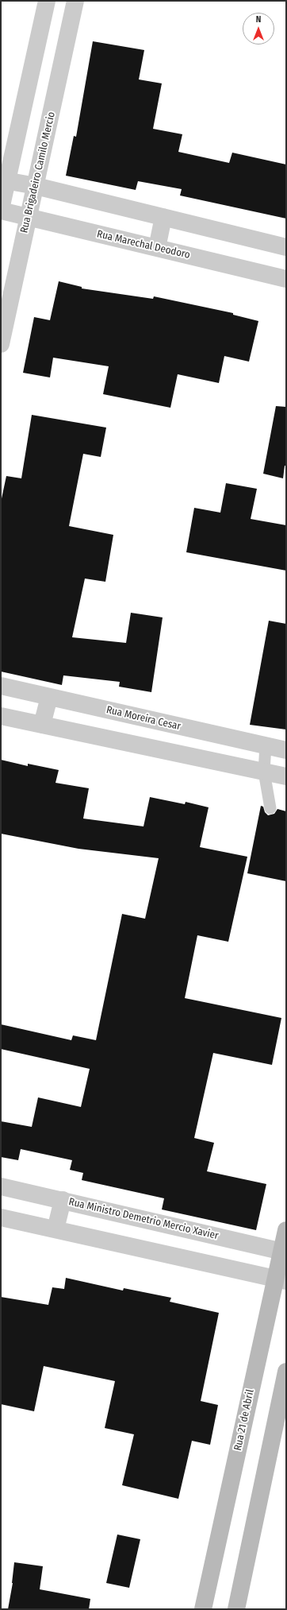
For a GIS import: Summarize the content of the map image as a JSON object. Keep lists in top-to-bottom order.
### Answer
{
  "streets": {
    "street": [
      "Rua Brigadeiro Camilo Mercio",
      "Rua Marechal Deodoro",
      "Rua Moreira Cesar",
      "Rua Ministro Demetrio Mercio Xavier",
      "Rua 21 de Abril"
    ]
  },
  "crossings": [
    ["Rua Brigadeiro Camilo Mercio", "Rua Marechal Deodoro"],
    ["Rua Ministro Demetrio Mercio Xavier", "Rua 21 de Abril"]
  ],
  "north": "top"
}
